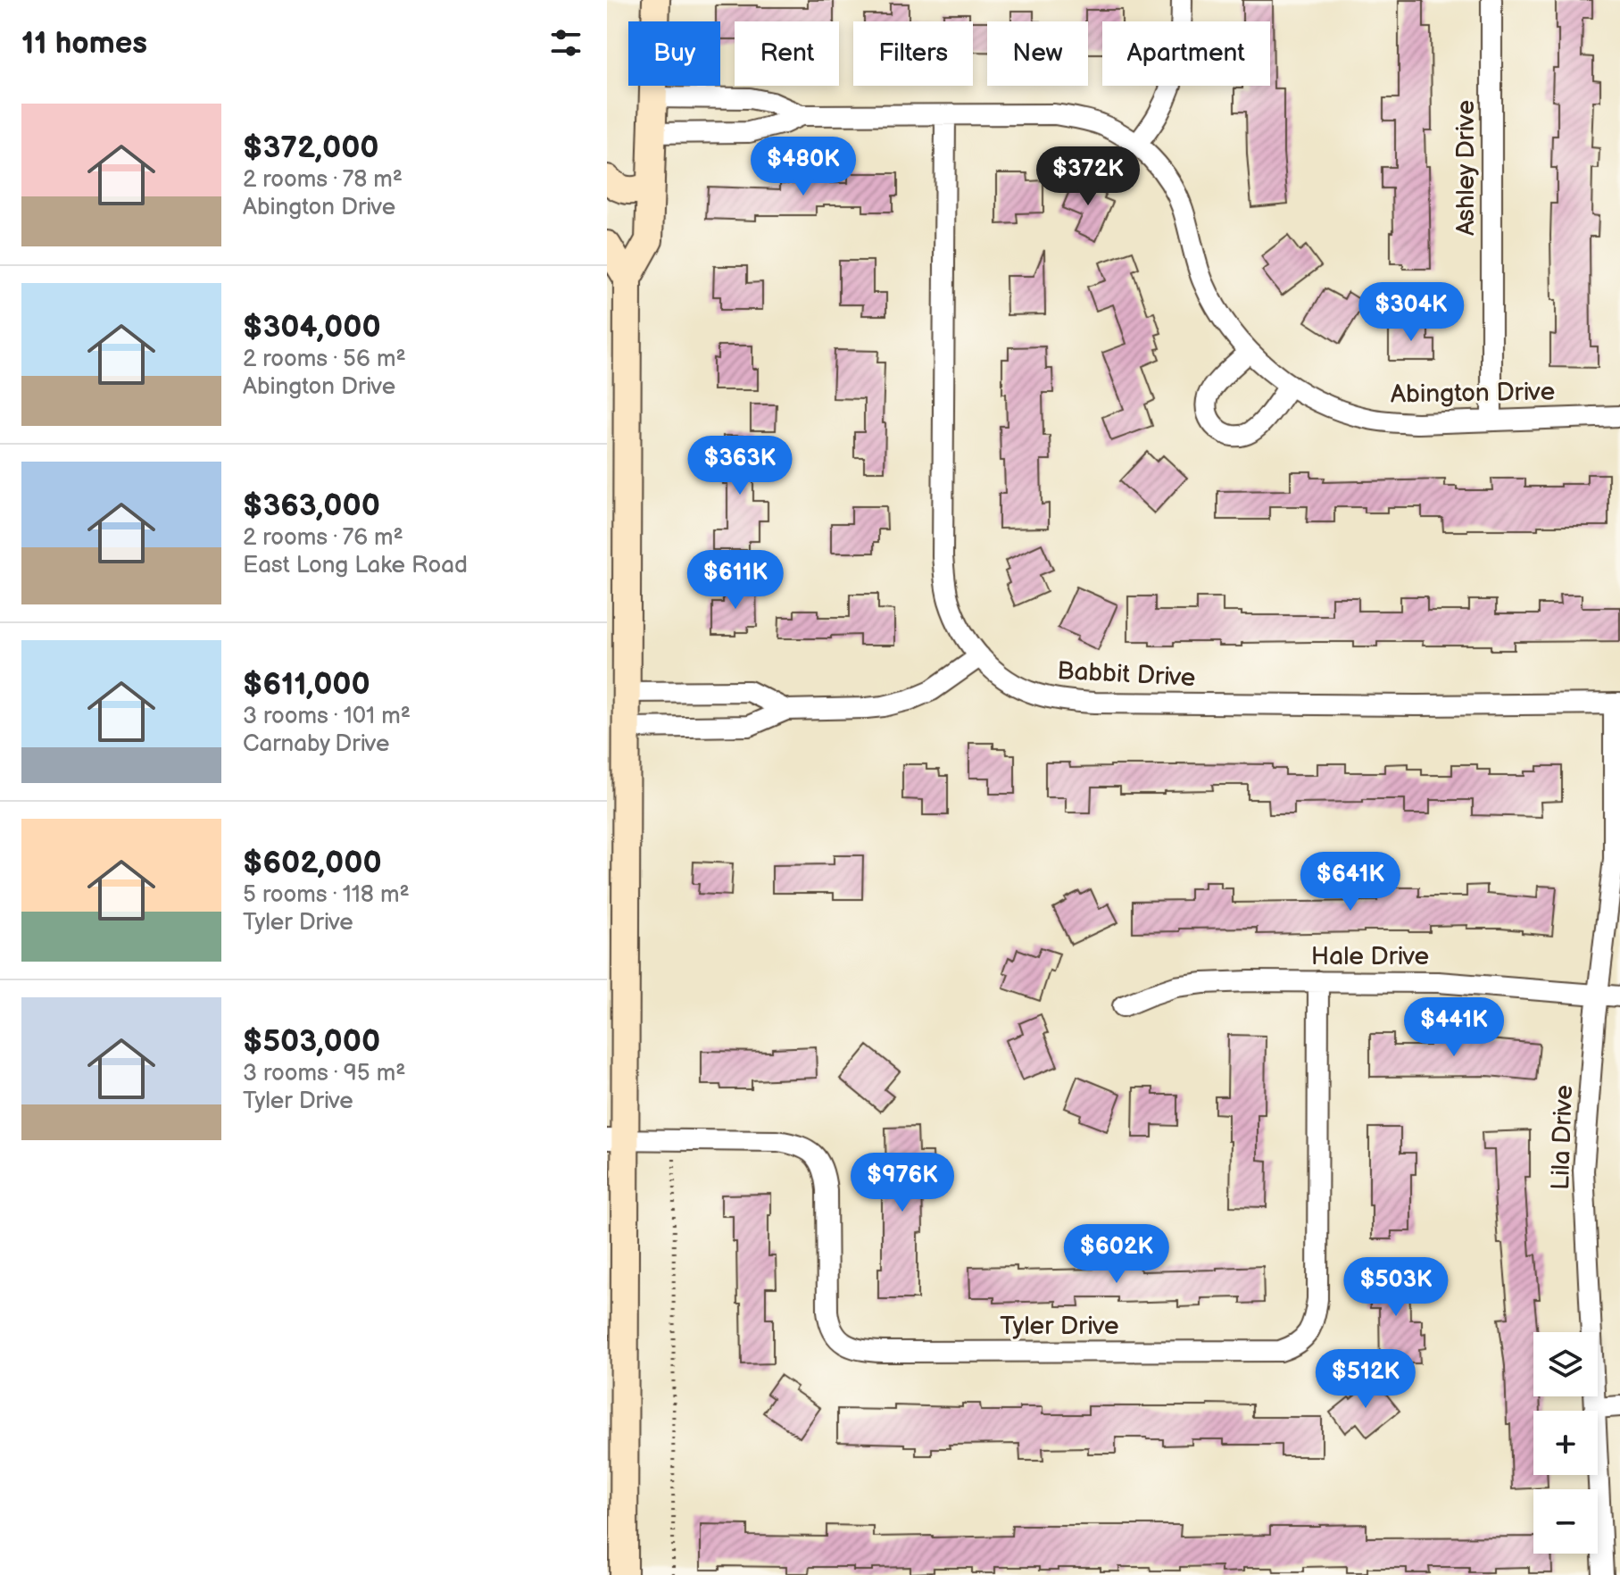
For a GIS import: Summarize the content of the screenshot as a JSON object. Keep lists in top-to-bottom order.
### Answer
{
  "streets": {
    "street": [
      "Ashley Drive",
      "Abington Drive",
      "Babbit Drive",
      "Hale Drive",
      "Lila Drive",
      "Tyler Drive"
    ]
  },
  "crossings": [
    ["Ashley Drive", "Abington Drive"],
    ["Abington Drive", "Babbit Drive"],
    ["Babbit Drive", "Lila Drive"],
    ["Hale Drive", "Lila Drive"],
    ["Hale Drive", "Tyler Drive"]
  ],
  "page": {
    "heading": "11 homes",
    "chip": [
      "Buy",
      "Rent",
      "Filters",
      "New",
      "Apartment"
    ],
    "list": [
      {
        "name": "$372,000",
        "note": "2 rooms · 78 m² · Abington Drive"
      },
      {
        "name": "$304,000",
        "note": "2 rooms · 56 m² · Abington Drive"
      },
      {
        "name": "$363,000",
        "note": "2 rooms · 76 m² · East Long Lake Road"
      },
      {
        "name": "$611,000",
        "note": "3 rooms · 101 m² · Carnaby Drive"
      },
      {
        "name": "$602,000",
        "note": "5 rooms · 118 m² · Tyler Drive"
      },
      {
        "name": "$503,000",
        "note": "3 rooms · 95 m² · Tyler Drive"
      }
    ],
    "price": [
      "$480K",
      "$372K",
      "$304K",
      "$363K",
      "$611K",
      "$641K",
      "$441K",
      "$976K",
      "$602K",
      "$503K",
      "$512K"
    ],
    "map_buttons": ["+", "−"]
  }
}
